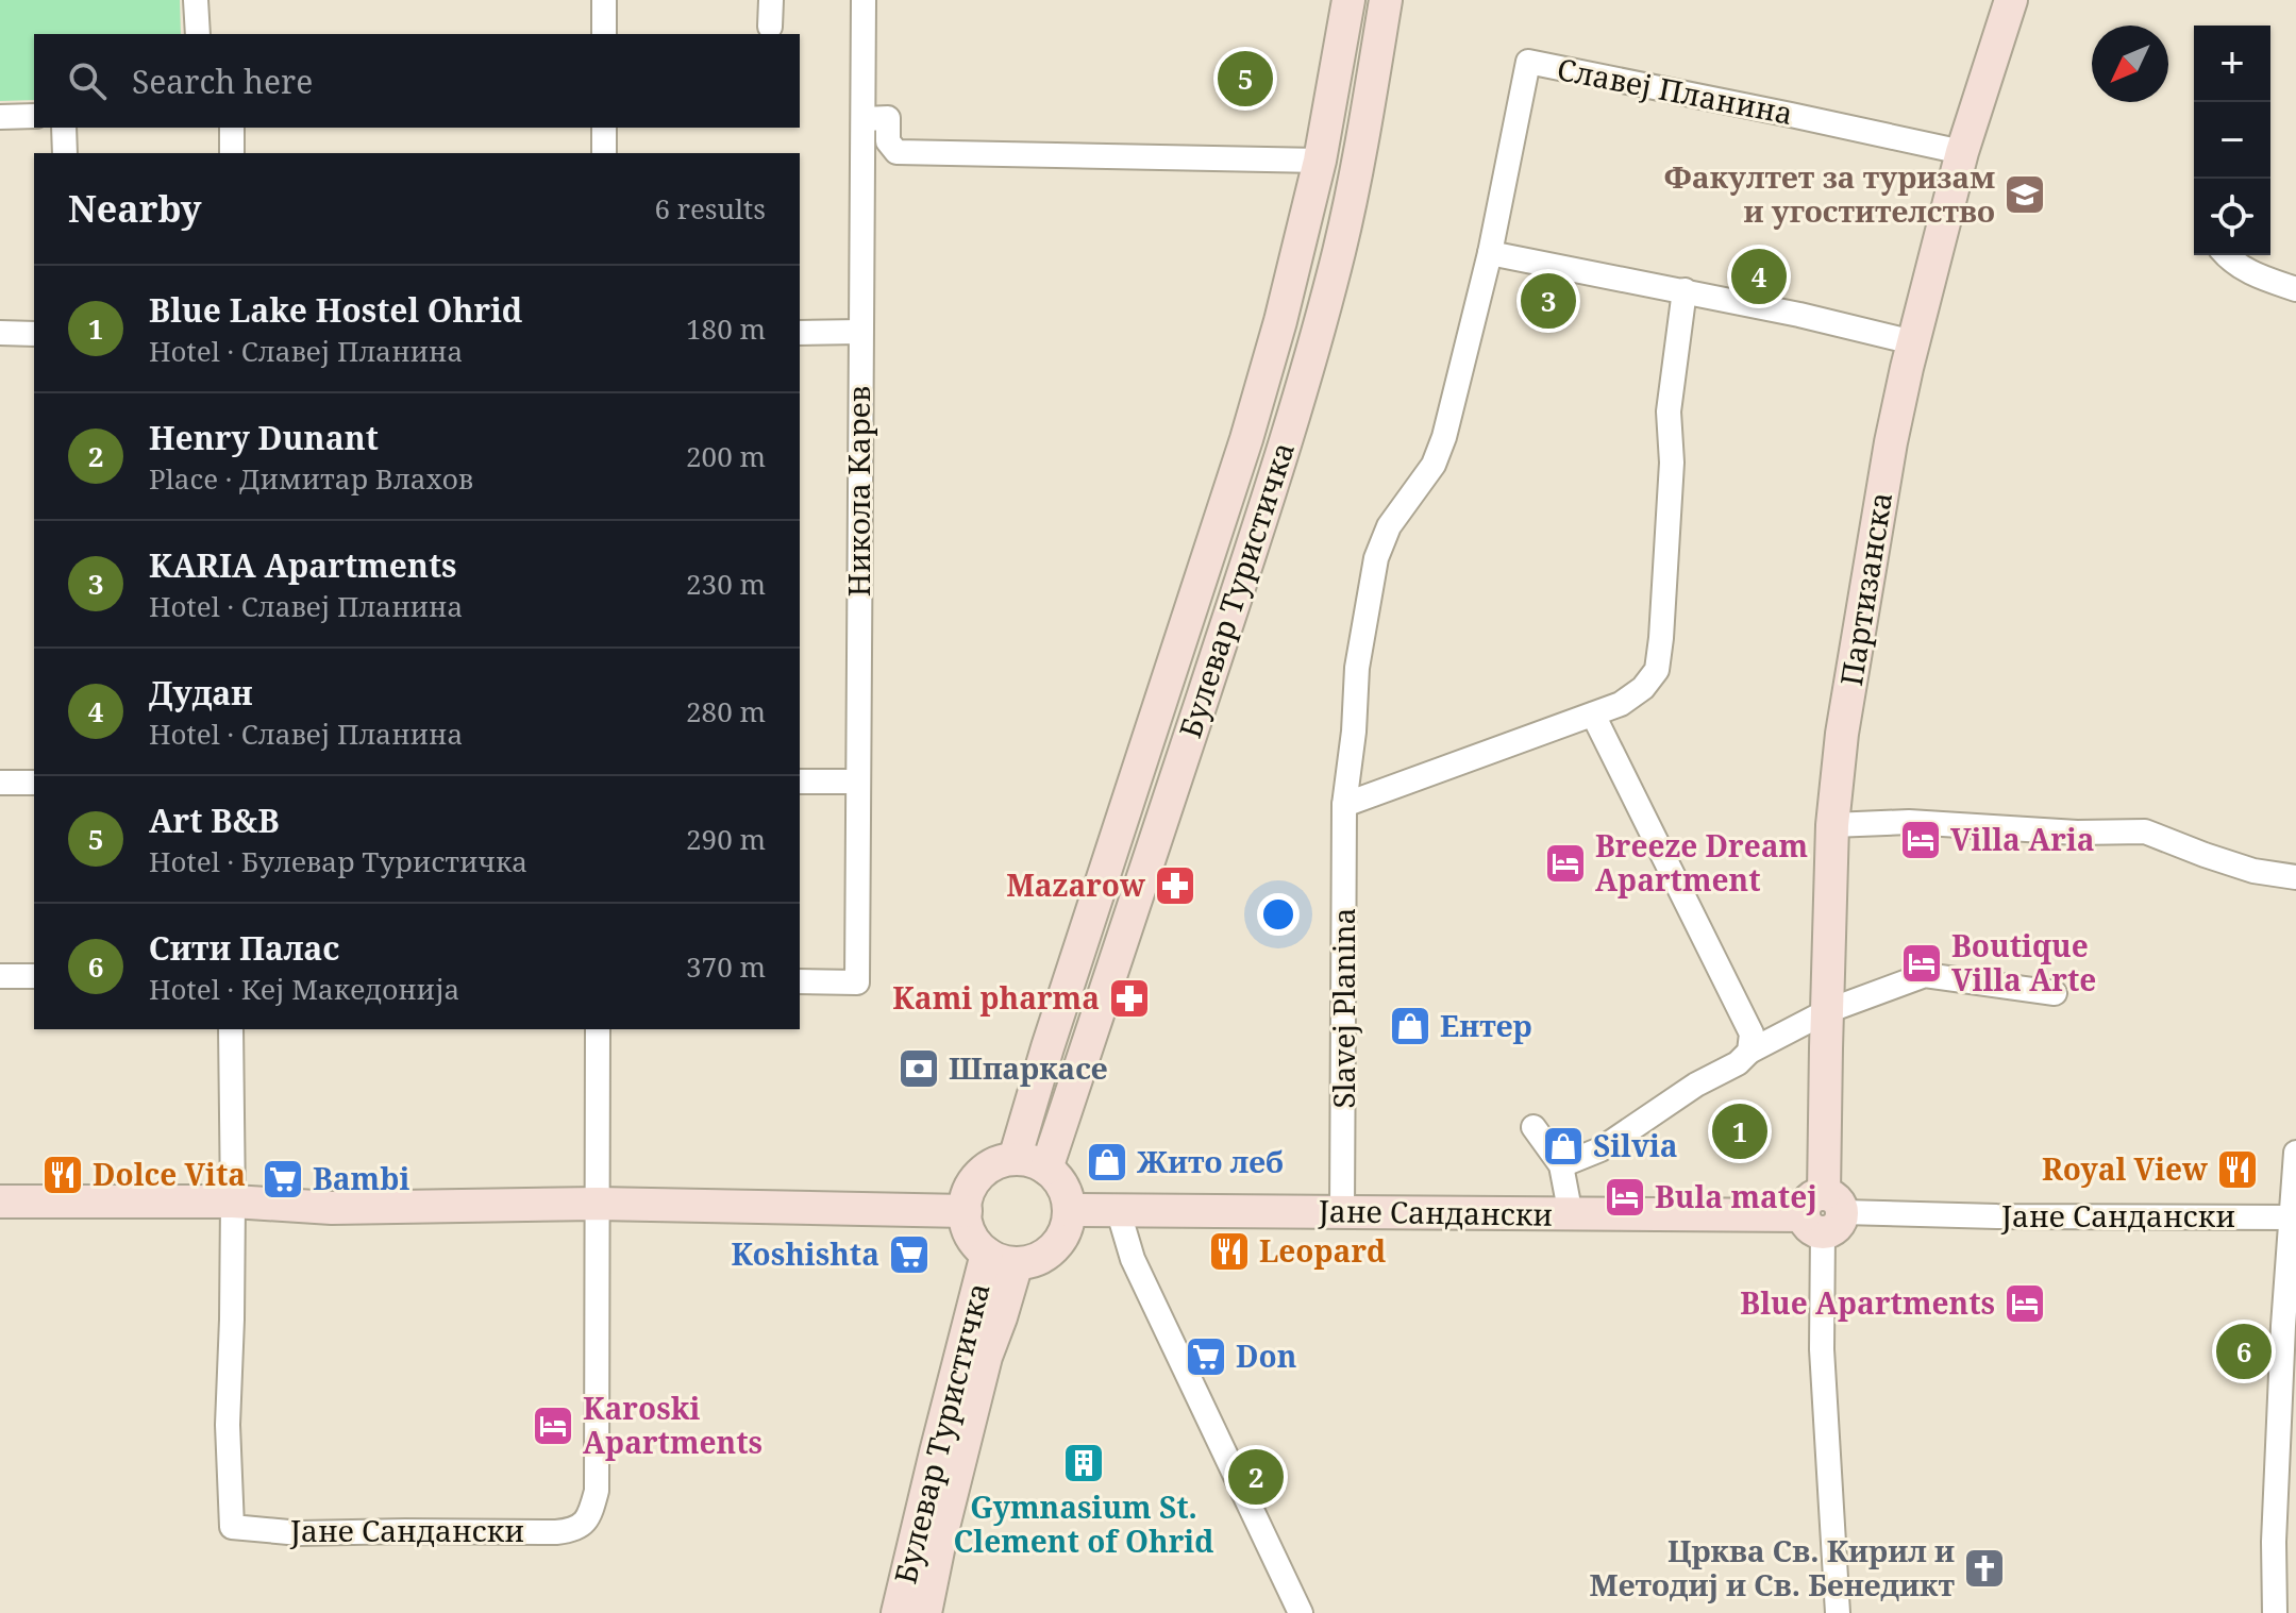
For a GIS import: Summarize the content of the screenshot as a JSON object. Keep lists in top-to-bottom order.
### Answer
{
  "streets": {
    "main road": ["Партизанска", "Булевар Туристичка", "Јане Сандански"],
    "street": ["Славеј Планина", "Никола Карев", "Slavej Planina"]
  },
  "crossings": [
    ["Славеј Планина", "Партизанска"],
    ["Славеј Планина", "Slavej Planina"],
    ["Партизанска", "Јане Сандански"],
    ["Булевар Туристичка", "Јане Сандански"],
    ["Slavej Planina", "Јане Сандански"]
  ],
  "places": {
    "school or university": ["Факултет за туризам и угостителство"],
    "hotel": [
      "Villa Aria",
      "Breeze Dream Apartment",
      "Boutique Villa Arte",
      "Bula matej",
      "Blue Apartments",
      "Karoski Apartments"
    ],
    "pharmacy": ["Mazarow", "Kami pharma"],
    "shop": ["Ентер", "Silvia", "Жито леб"],
    "bank": ["Шпаркасе"],
    "restaurant": ["Royal View", "Dolce Vita", "Leopard"],
    "supermarket": ["Bambi", "Koshishta", "Don"],
    "building": ["Gymnasium St. Clement of Ohrid"],
    "church": ["Црква Св. Кирил и Методиј и Св. Бенедикт"]
  },
  "north": "bottom left",
  "page": {
    "map_buttons": ["+", "−"],
    "search": "Search here",
    "pins": [
      "5",
      "4",
      "3",
      "1",
      "6",
      "2"
    ],
    "heading": ["Nearby", "6 results"],
    "list": [
      {
        "mark": "1",
        "name": "Blue Lake Hostel Ohrid",
        "note": "Hotel · Славеј Планина",
        "value": "180 m"
      },
      {
        "mark": "2",
        "name": "Henry Dunant",
        "note": "Place · Димитар Влахов",
        "value": "200 m"
      },
      {
        "mark": "3",
        "name": "KARIA Apartments",
        "note": "Hotel · Славеј Планина",
        "value": "230 m"
      },
      {
        "mark": "4",
        "name": "Дудан",
        "note": "Hotel · Славеј Планина",
        "value": "280 m"
      },
      {
        "mark": "5",
        "name": "Art B&B",
        "note": "Hotel · Булевар Туристичка",
        "value": "290 m"
      },
      {
        "mark": "6",
        "name": "Сити Палас",
        "note": "Hotel · Кеј Македонија",
        "value": "370 m"
      }
    ]
  }
}
